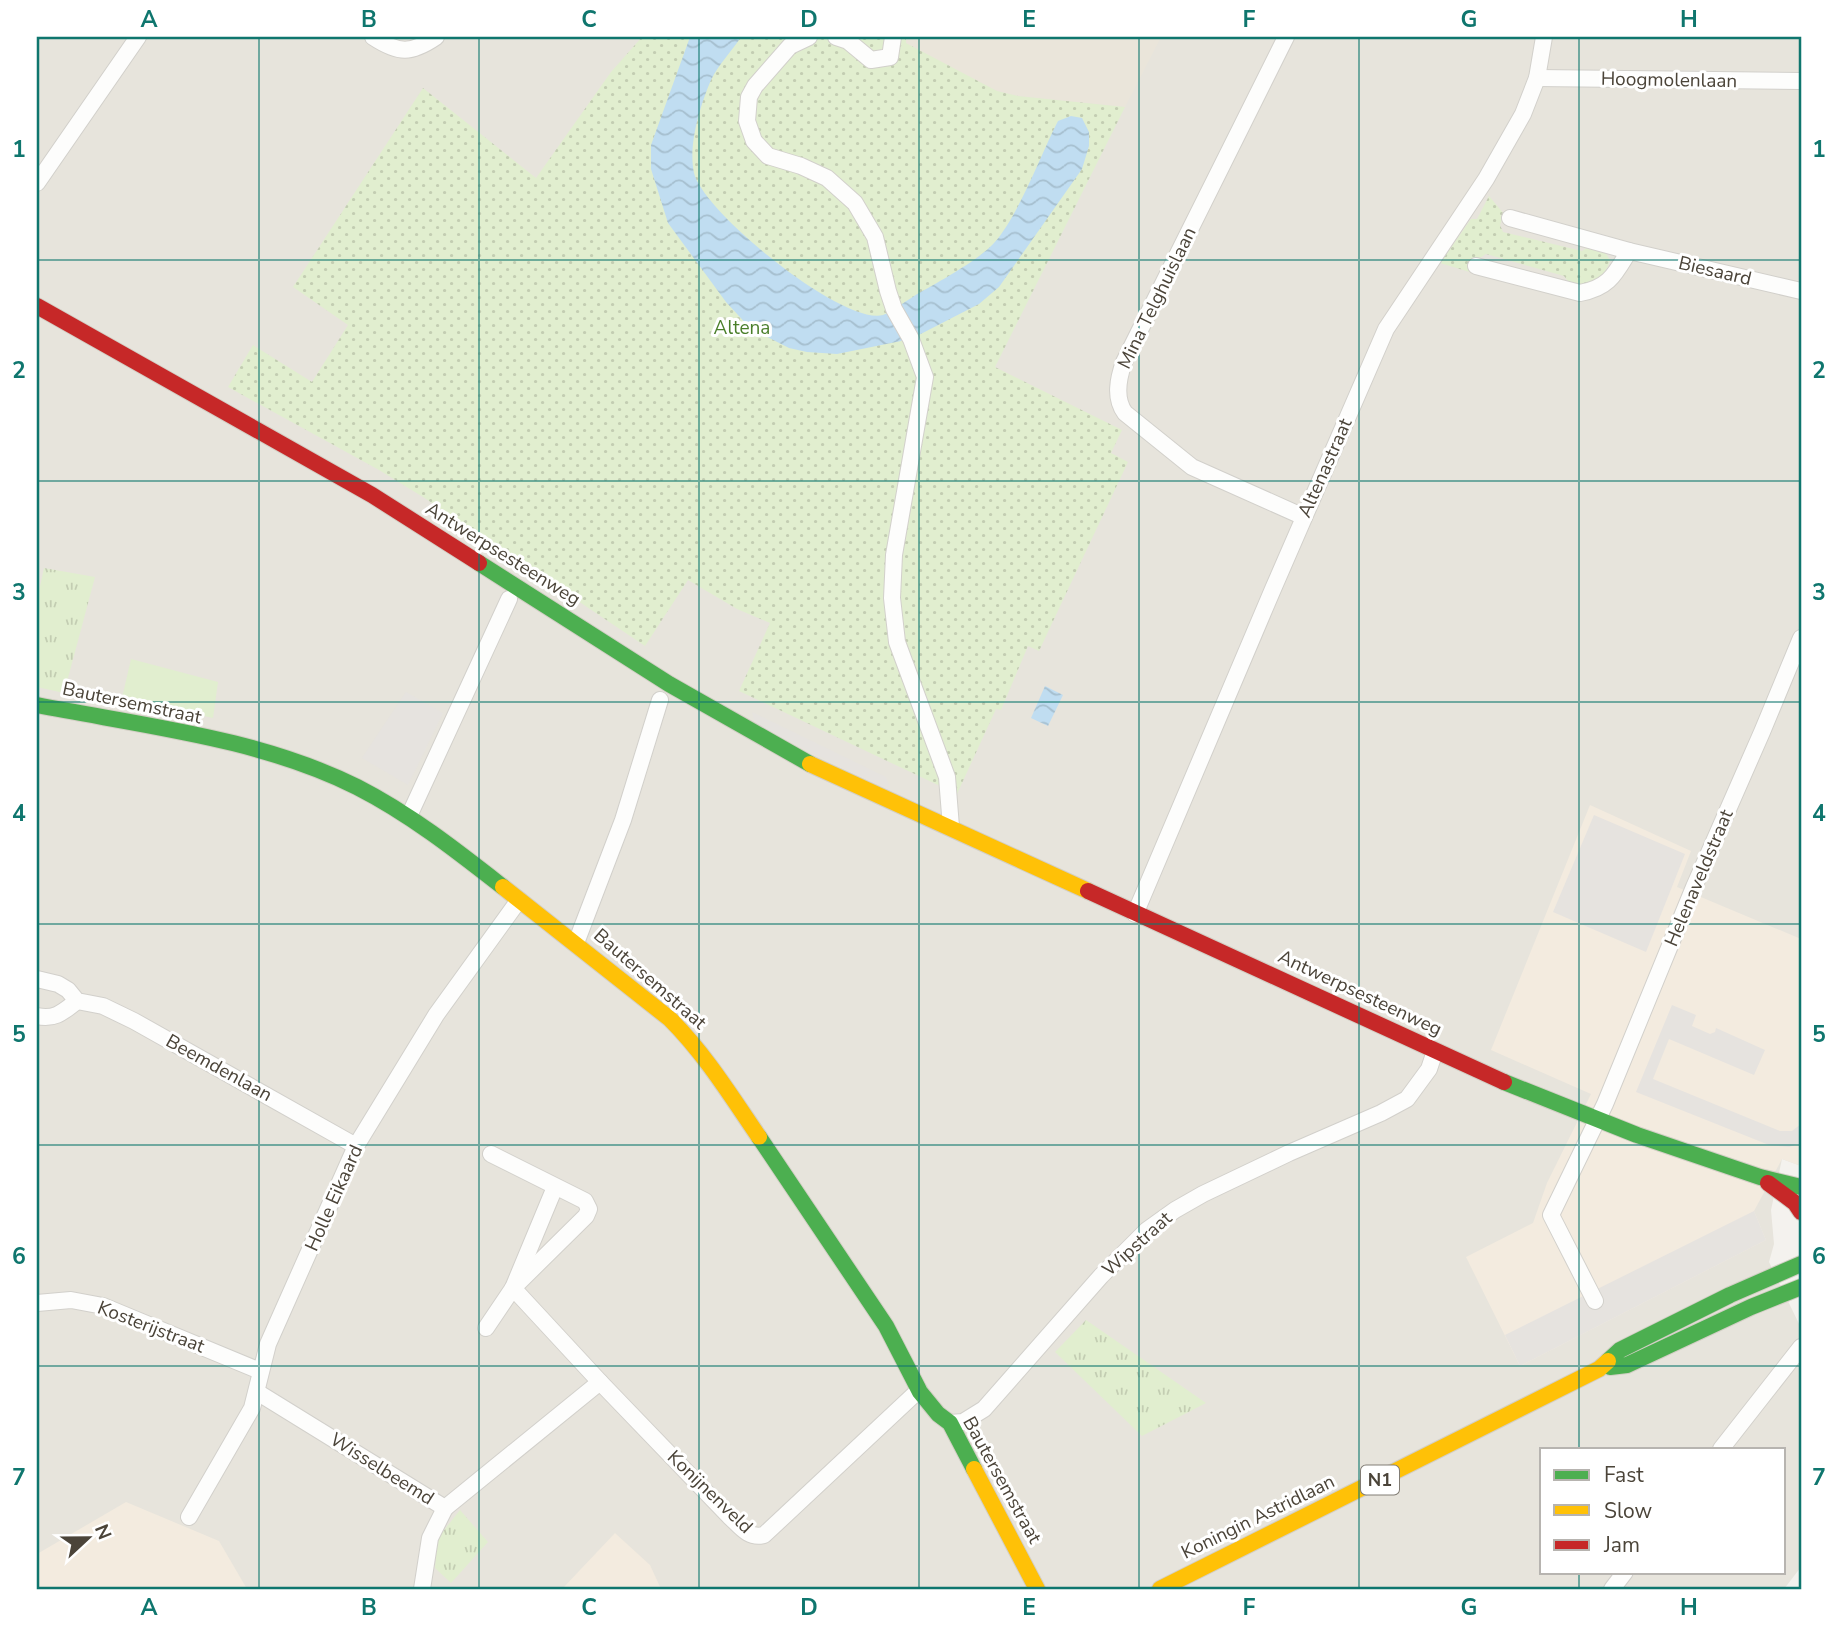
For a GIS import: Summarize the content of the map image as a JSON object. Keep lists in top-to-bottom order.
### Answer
{
  "streets": {
    "street": [
      "Hoogmolenlaan",
      "Biesaard",
      "Mina Telghuislaan",
      "Altenastraat",
      "Antwerpsesteenweg",
      "Bautersemstraat",
      "Helenaveldstraat",
      "Beemdenlaan",
      "Holle Eikaard",
      "Wipstraat",
      "Kosterijstraat",
      "Wisselbeemd",
      "N1",
      "Konijnenveld",
      "Koningin Astridlaan"
    ]
  },
  "crossings": [
    ["Hoogmolenlaan", "Altenastraat"],
    ["Mina Telghuislaan", "Altenastraat"],
    ["Altenastraat", "Antwerpsesteenweg"],
    ["Antwerpsesteenweg", "Helenaveldstraat"],
    ["Antwerpsesteenweg", "Wipstraat"],
    ["Bautersemstraat", "Holle Eikaard"],
    ["Bautersemstraat", "Wipstraat"],
    ["Bautersemstraat", "Konijnenveld"],
    ["Beemdenlaan", "Holle Eikaard"],
    ["Holle Eikaard", "Kosterijstraat"],
    ["Holle Eikaard", "Wisselbeemd"],
    ["Wisselbeemd", "Konijnenveld"]
  ],
  "parks": ["Altena"],
  "legend": ["Fast", "Slow", "Jam"],
  "north": "right",
  "grid": {
    "columns": [
      "A",
      "B",
      "C",
      "D",
      "E",
      "F",
      "G",
      "H"
    ],
    "rows": [
      "1",
      "2",
      "3",
      "4",
      "5",
      "6",
      "7"
    ]
  }
}
